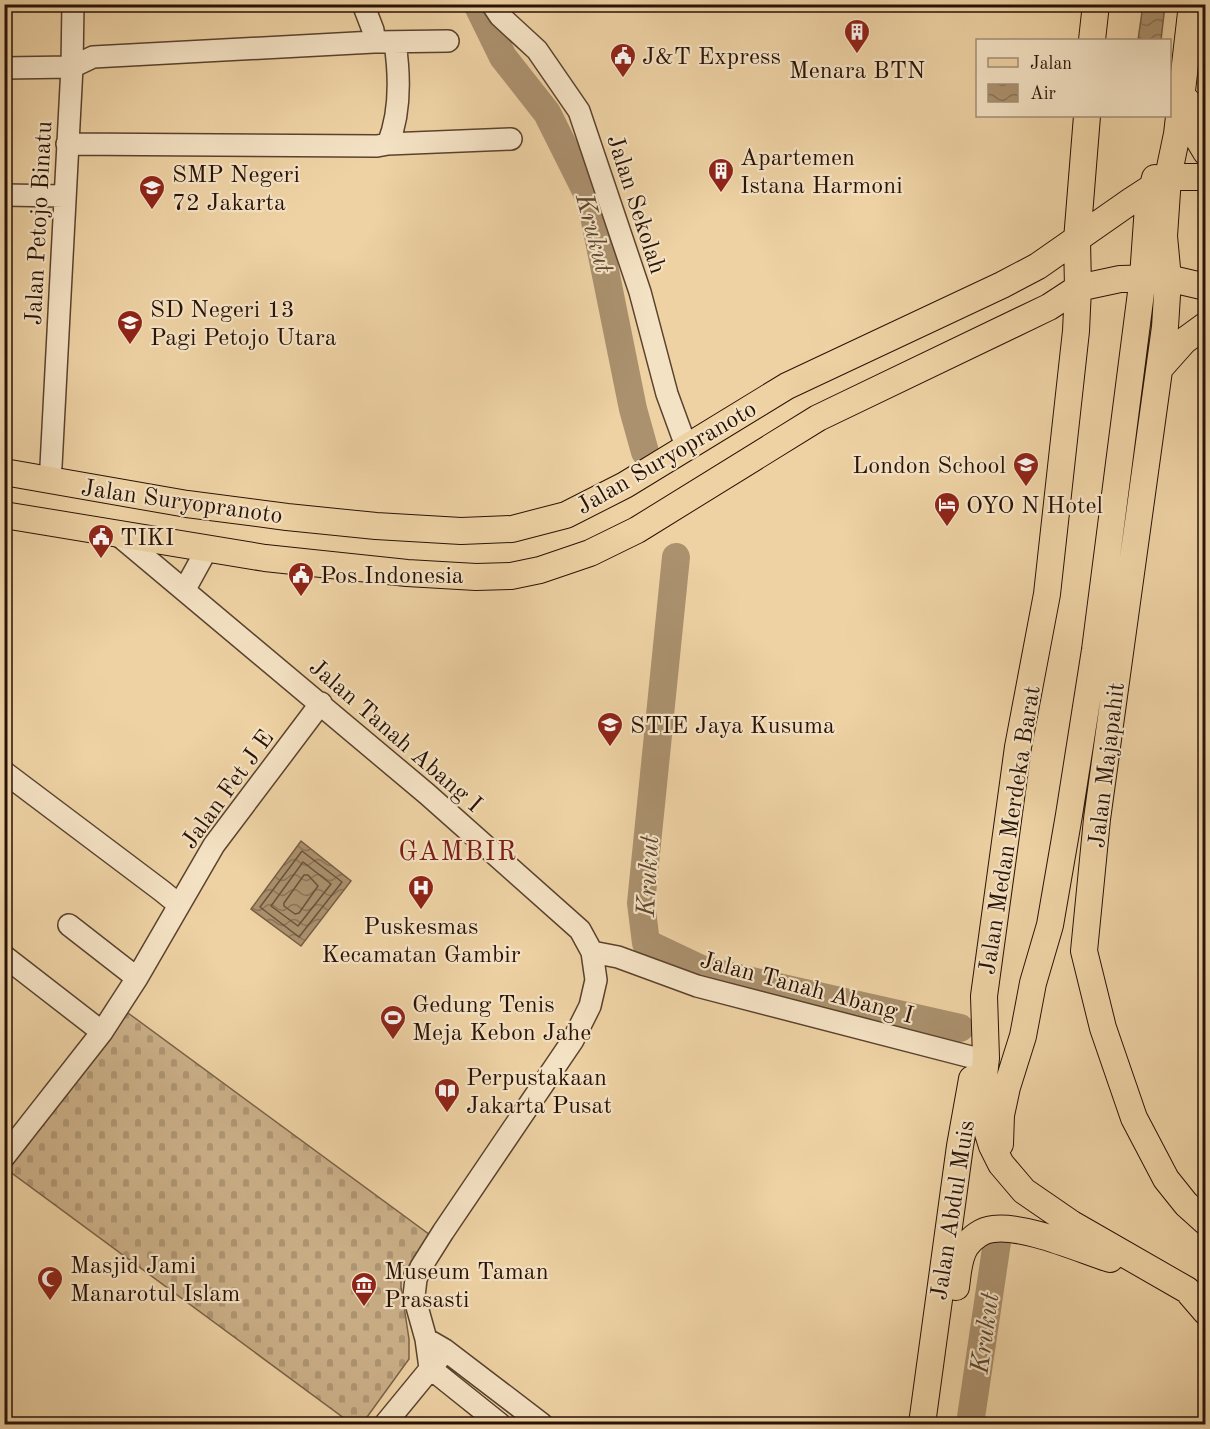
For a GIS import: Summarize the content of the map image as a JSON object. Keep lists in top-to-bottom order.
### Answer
{
  "streets": {
    "main road": [
      "Jalan Suryopranoto",
      "Jalan Majapahit",
      "Jalan Medan Merdeka Barat",
      "Jalan Abdul Muis"
    ],
    "street": [
      "Jalan Sekolah",
      "Jalan Petojo Binatu",
      "Jalan Tanah Abang I",
      "Jalan Fet J E"
    ]
  },
  "crossings": [
    ["Jalan Sekolah", "Jalan Suryopranoto"],
    ["Jalan Petojo Binatu", "Jalan Suryopranoto"],
    ["Jalan Suryopranoto", "Jalan Tanah Abang I"],
    ["Jalan Suryopranoto", "Jalan Medan Merdeka Barat"],
    ["Jalan Tanah Abang I", "Jalan Fet J E"],
    ["Jalan Tanah Abang I", "Jalan Abdul Muis"],
    ["Jalan Medan Merdeka Barat", "Jalan Abdul Muis"]
  ],
  "districts": ["GAMBIR"],
  "water": ["Krukut"],
  "places": {
    "building": ["Menara BTN", "Apartemen Istana Harmoni"],
    "public building": ["J&T Express", "TIKI", "Pos Indonesia"],
    "school or university": [
      "SMP Negeri 72 Jakarta",
      "SD Negeri 13 Pagi Petojo Utara",
      "London School",
      "STIE Jaya Kusuma"
    ],
    "hotel": ["OYO N Hotel"],
    "hospital": ["Puskesmas Kecamatan Gambir"],
    "sports": ["Gedung Tenis Meja Kebon Jahe"],
    "library": ["Perpustakaan Jakarta Pusat"],
    "mosque": ["Masjid Jami Manarotul Islam"],
    "museum": ["Museum Taman Prasasti"]
  },
  "legend": ["Jalan", "Air"]
}
